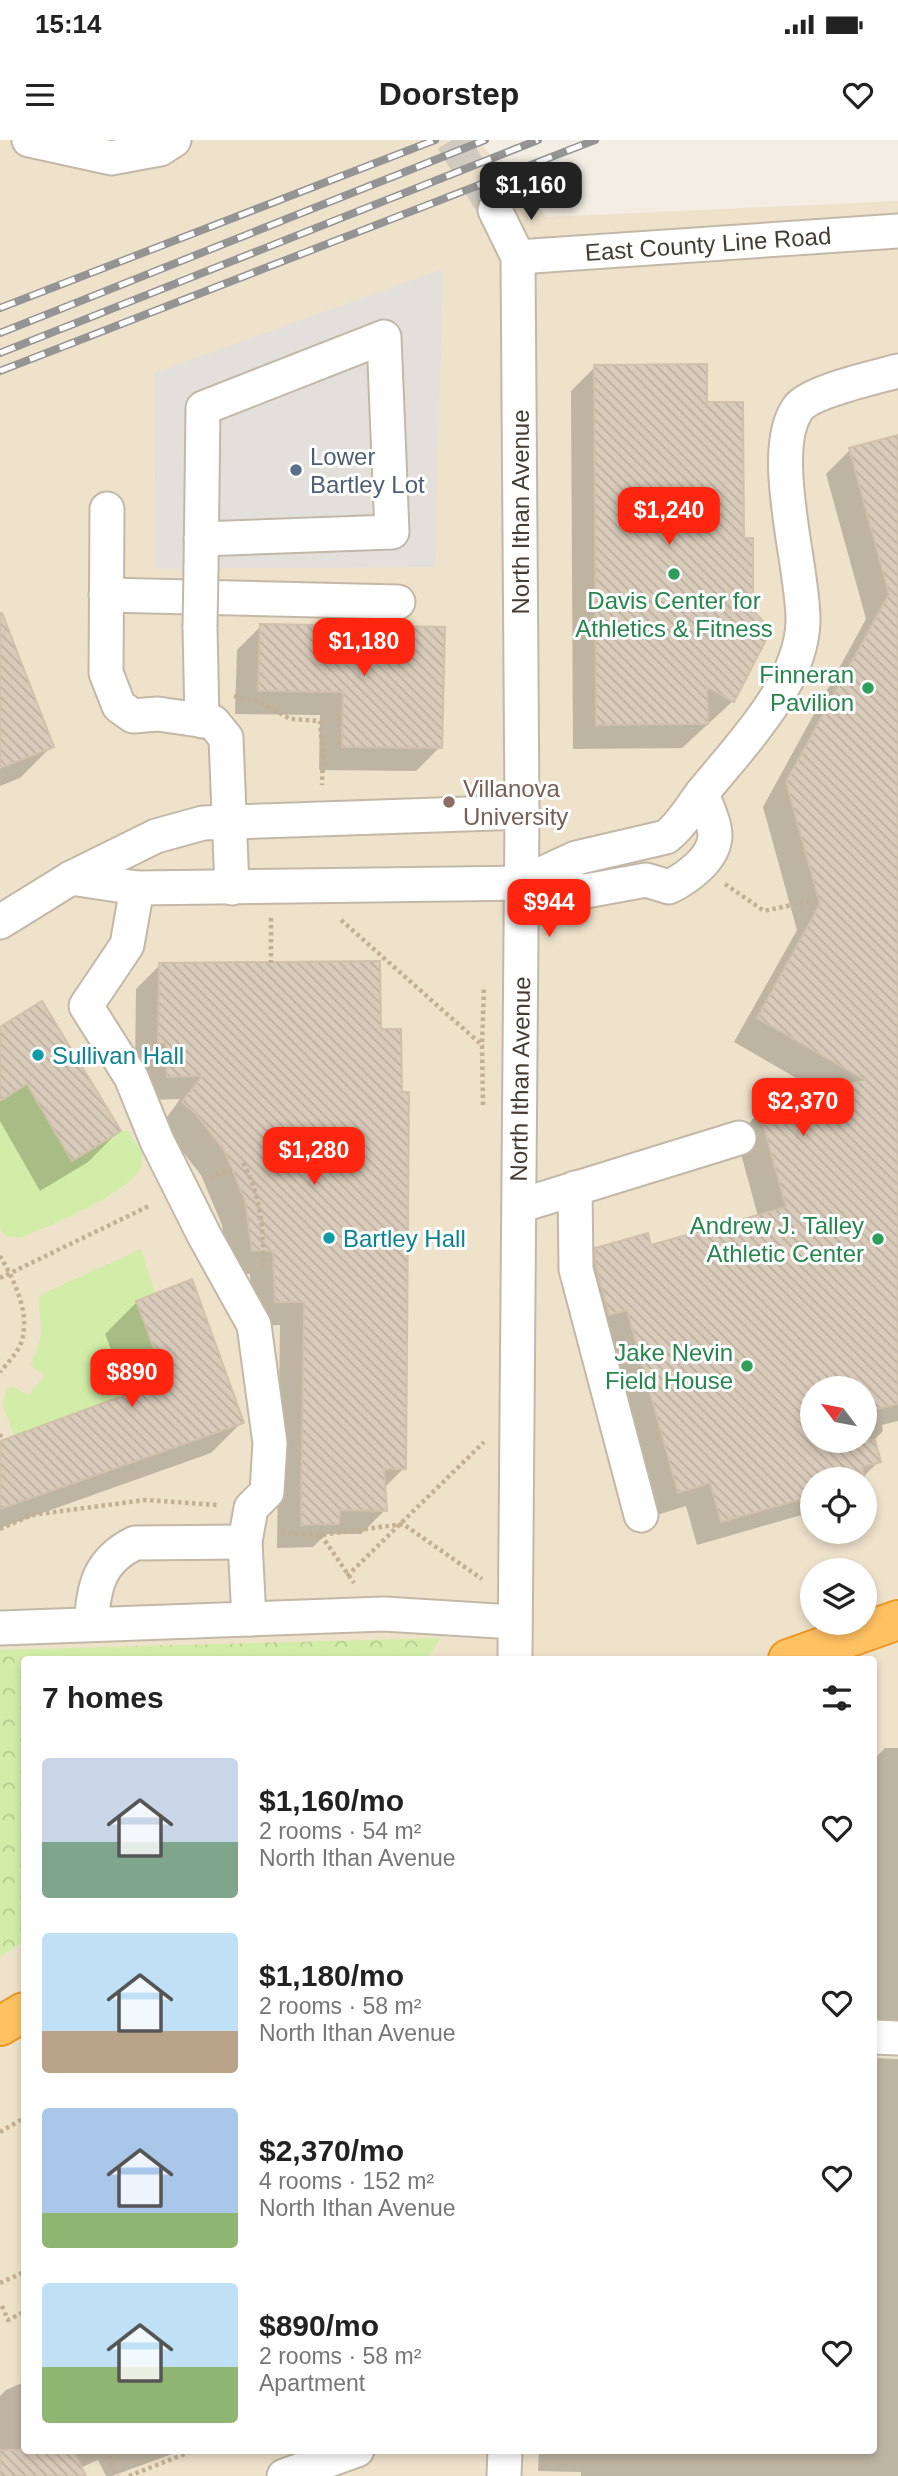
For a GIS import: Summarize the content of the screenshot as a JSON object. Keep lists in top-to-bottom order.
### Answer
{
  "streets": {
    "street": ["East County Line Road", "North Ithan Avenue"]
  },
  "crossings": [
    ["East County Line Road", "North Ithan Avenue"]
  ],
  "places": [
    "Lower Bartley Lot",
    "Davis Center for Athletics & Fitness",
    "Finneran Pavilion",
    "Villanova University",
    "Sullivan Hall",
    "Bartley Hall",
    "Andrew J. Talley Athletic Center",
    "Jake Nevin Field House"
  ],
  "north": "top left",
  "page": {
    "status": "15:14",
    "header": "Doorstep",
    "price": [
      "$1,160",
      "$1,240",
      "$1,180",
      "$944",
      "$2,370",
      "$1,280",
      "$890"
    ],
    "heading": "7 homes",
    "list": [
      {
        "name": "$1,160/mo",
        "note": "2 rooms · 54 m² · North Ithan Avenue"
      },
      {
        "name": "$1,180/mo",
        "note": "2 rooms · 58 m² · North Ithan Avenue"
      },
      {
        "name": "$2,370/mo",
        "note": "4 rooms · 152 m² · North Ithan Avenue"
      },
      {
        "name": "$890/mo",
        "note": "2 rooms · 58 m² · Apartment"
      }
    ]
  }
}
